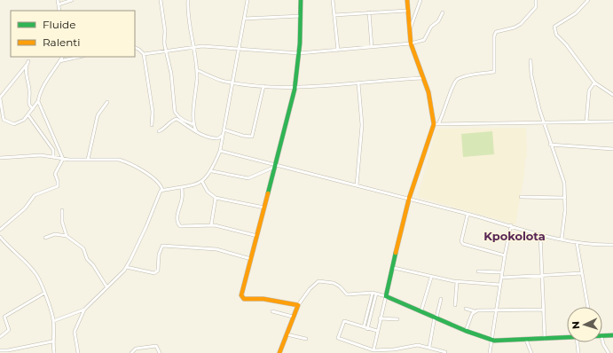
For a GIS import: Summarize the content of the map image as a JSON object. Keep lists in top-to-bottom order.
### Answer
{
  "districts": ["Kpokolota"],
  "legend": ["Fluide", "Ralenti"],
  "north": "left"
}
